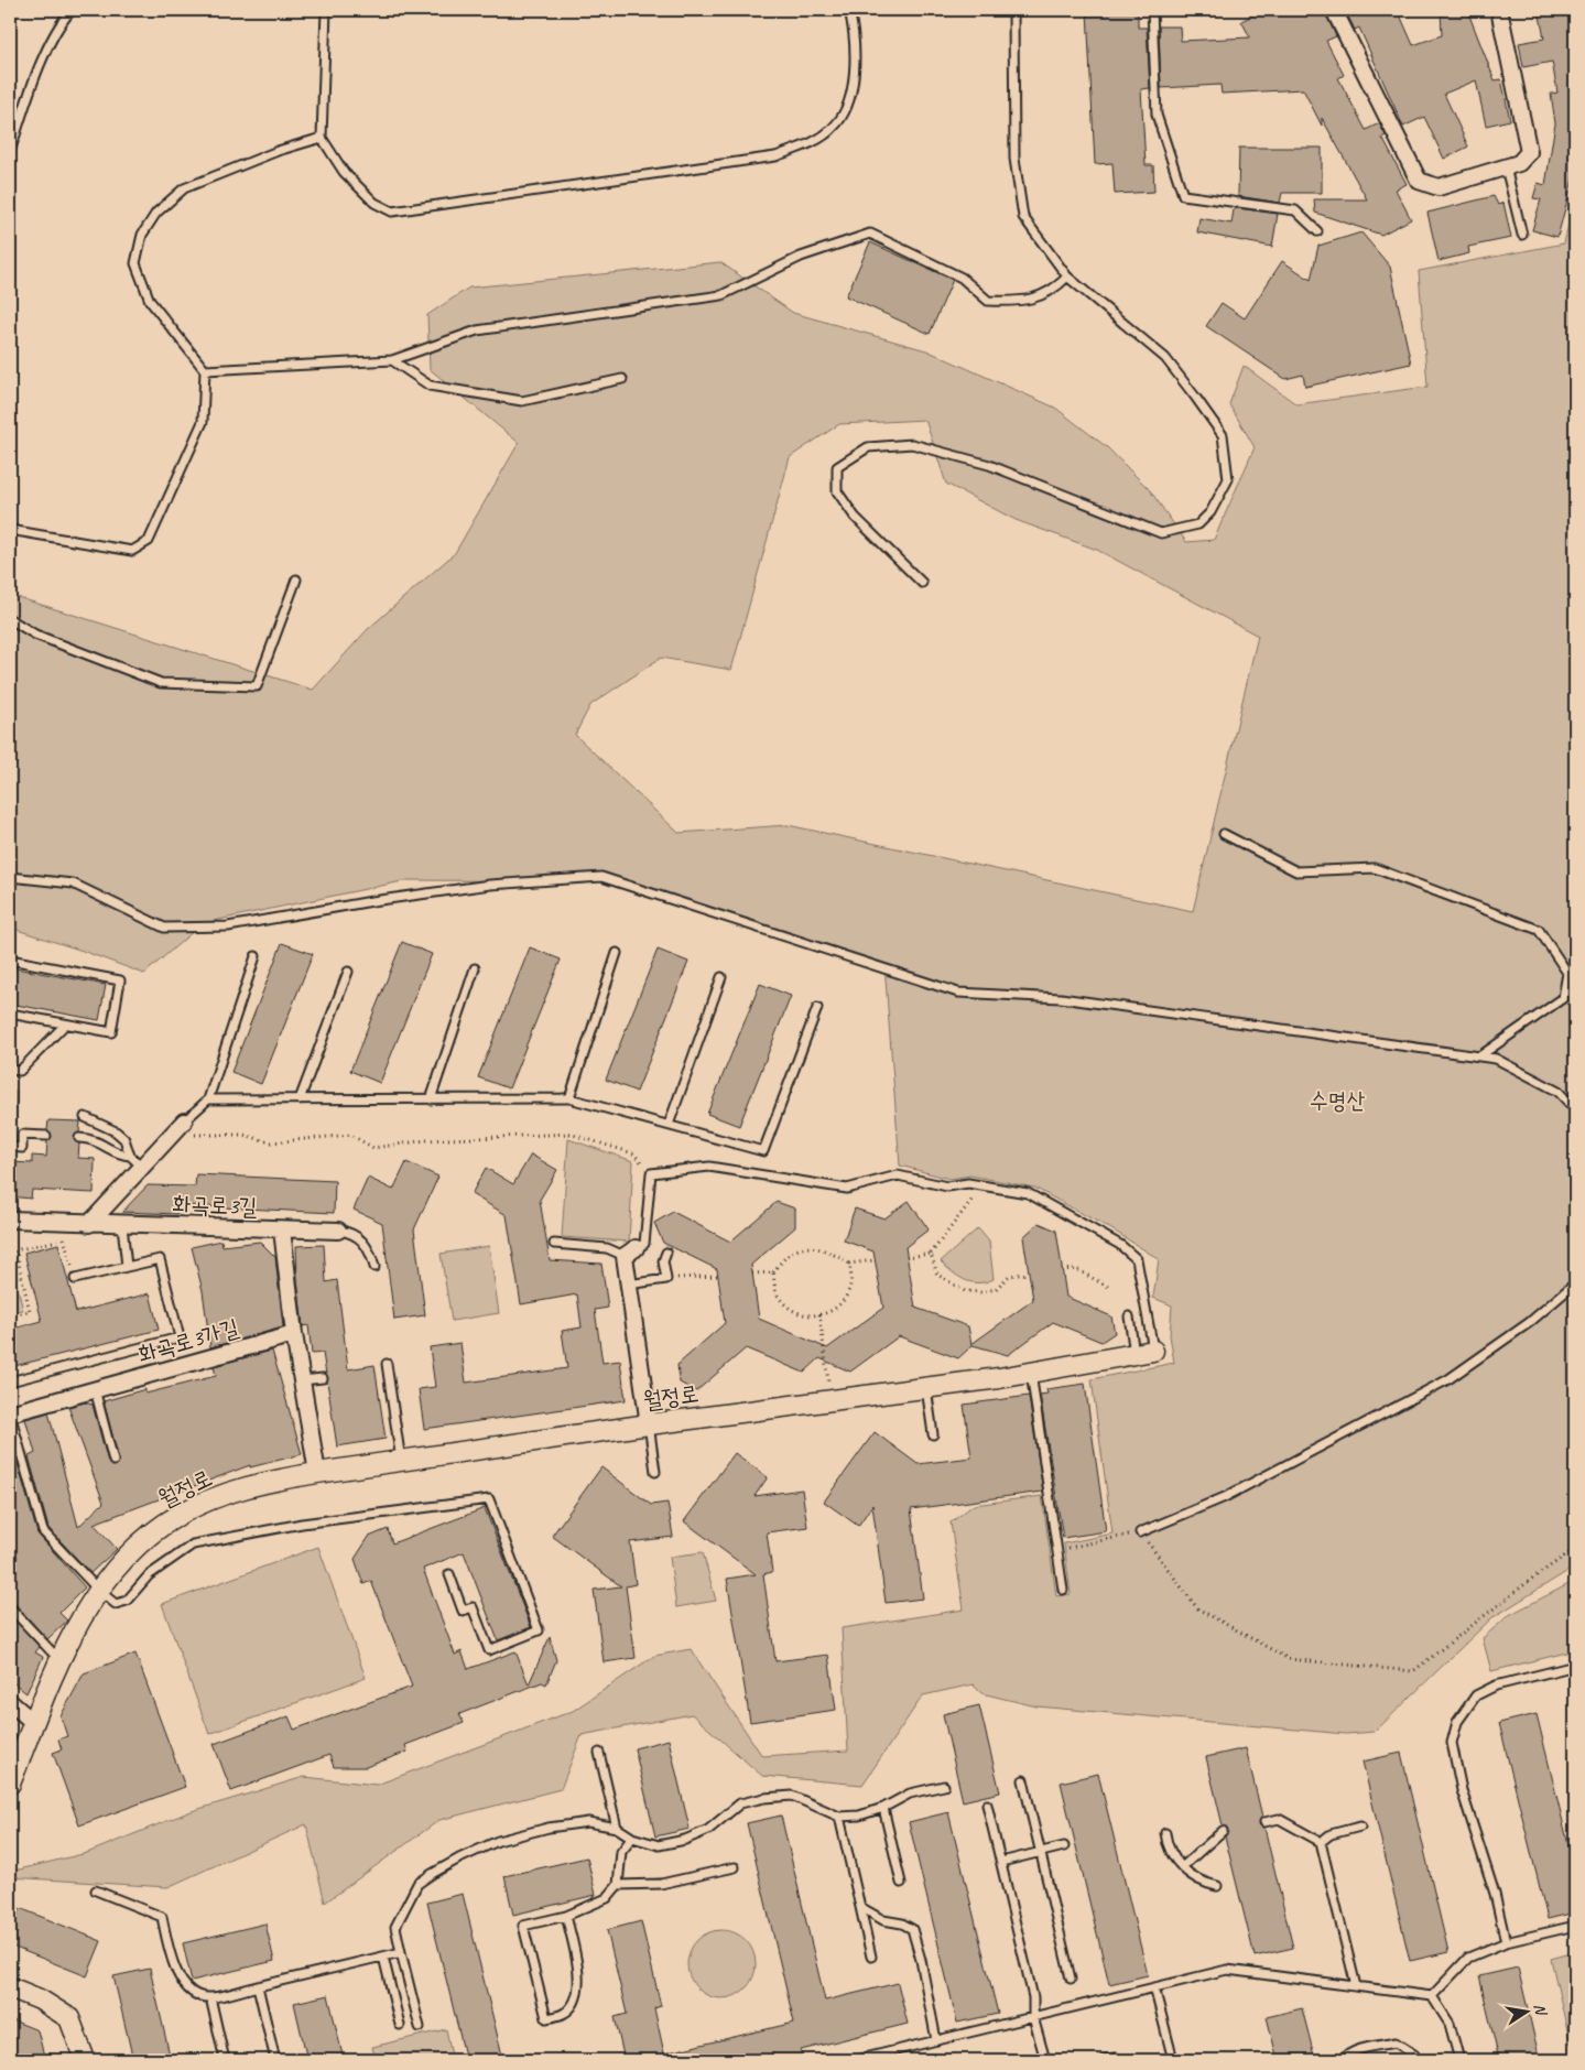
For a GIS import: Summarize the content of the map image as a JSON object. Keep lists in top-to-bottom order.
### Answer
{
  "streets": {
    "street": ["화곡로3길", "화곡로3가길", "월정로"]
  },
  "parks": ["수명산"],
  "north": "right"
}
